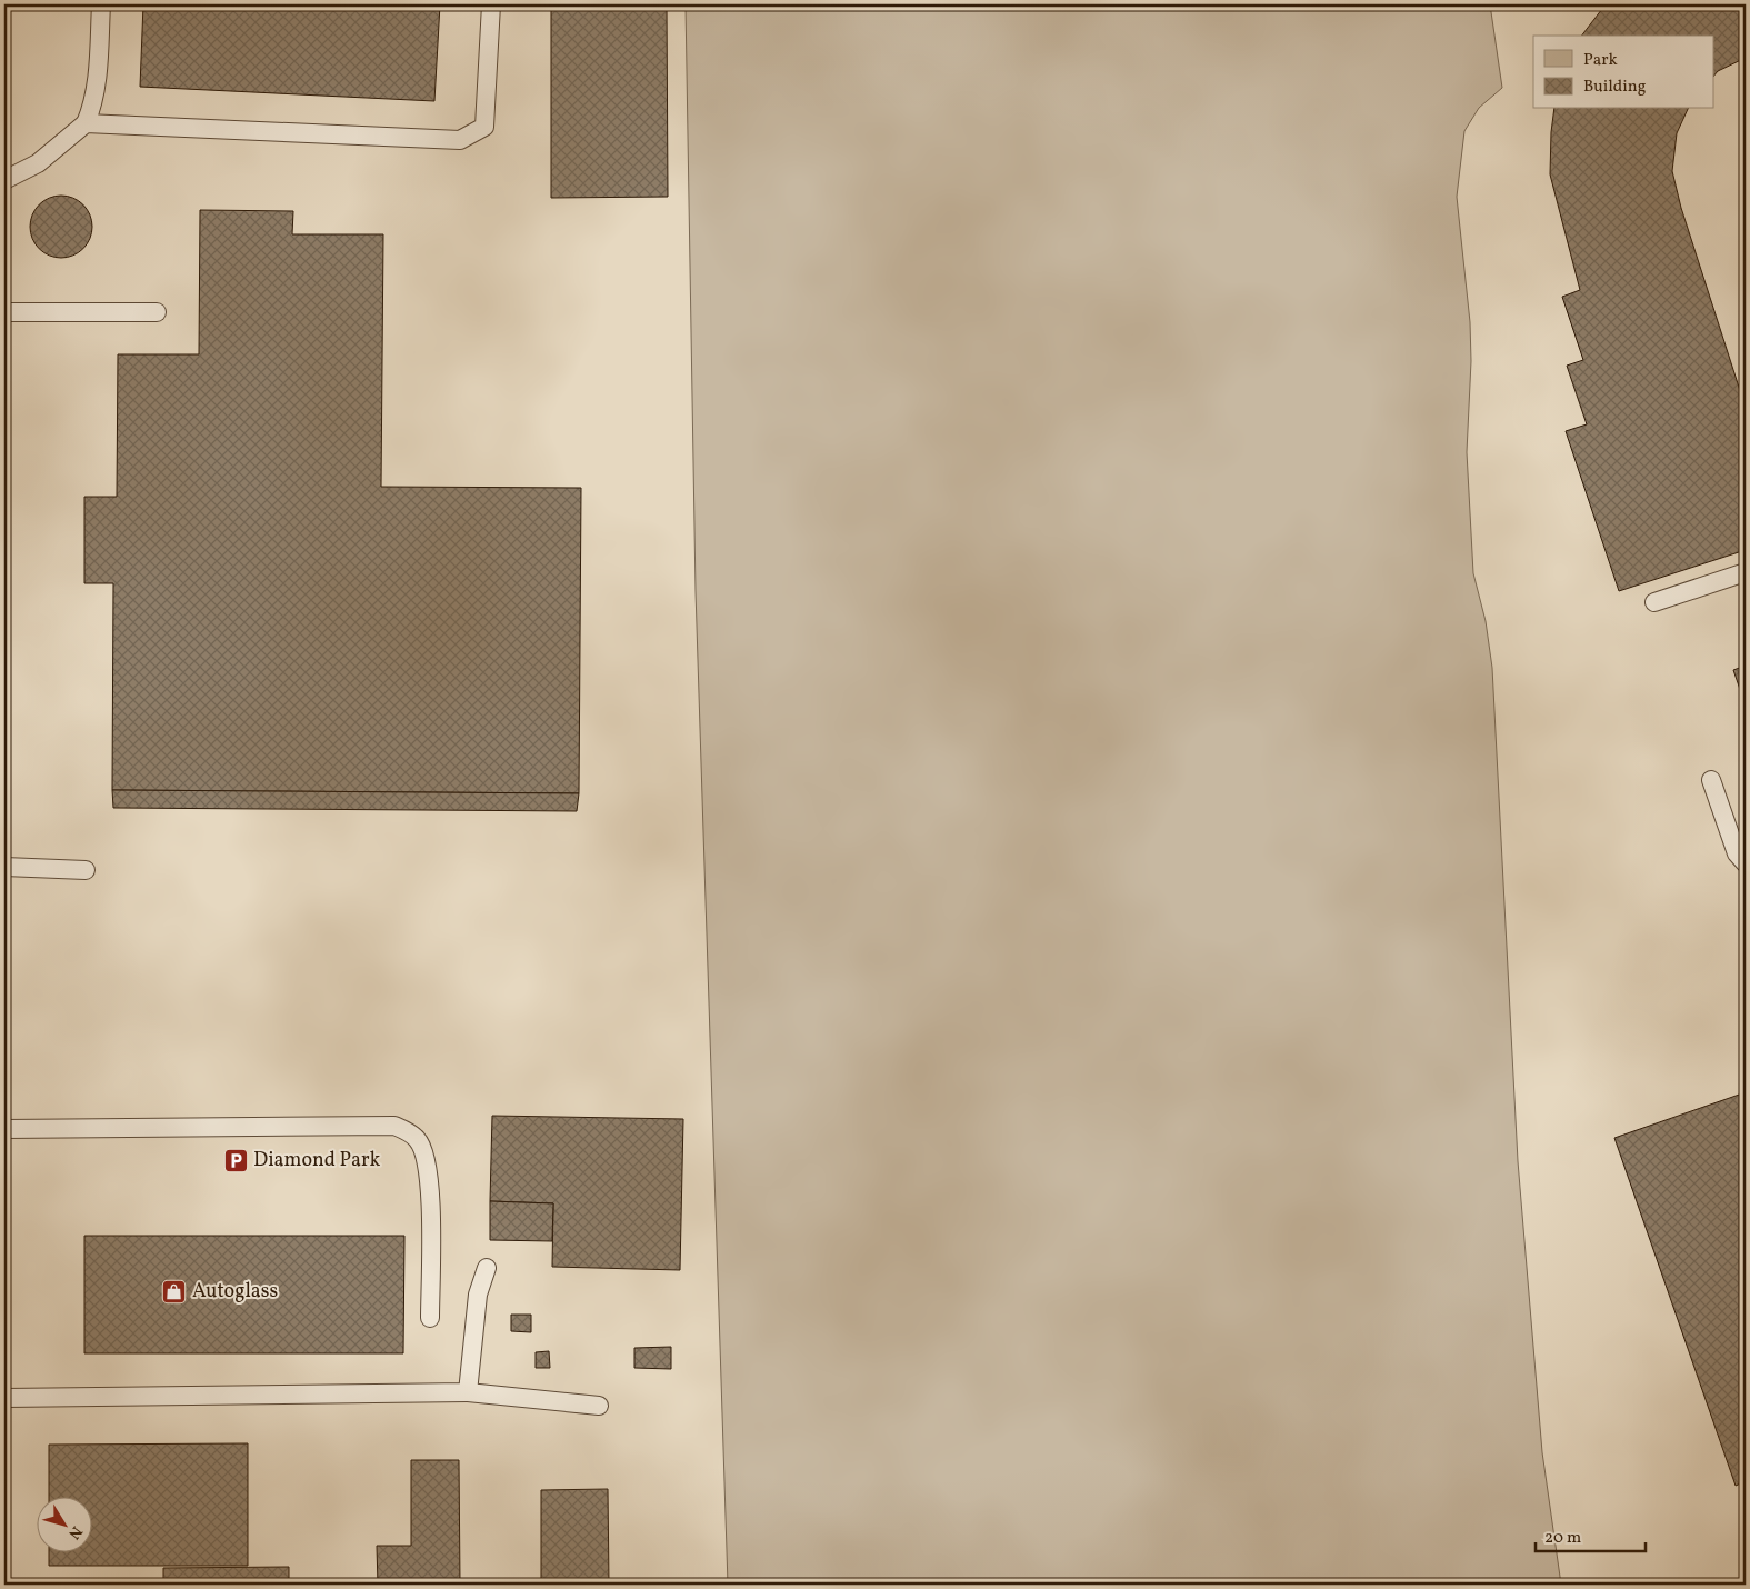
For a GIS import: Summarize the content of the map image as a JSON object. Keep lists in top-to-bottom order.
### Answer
{
  "places": {
    "parking": ["Diamond Park"],
    "shop": ["Autoglass"]
  },
  "legend": ["Park", "Building"],
  "scale_bar": "20 m",
  "north": "bottom right"
}
